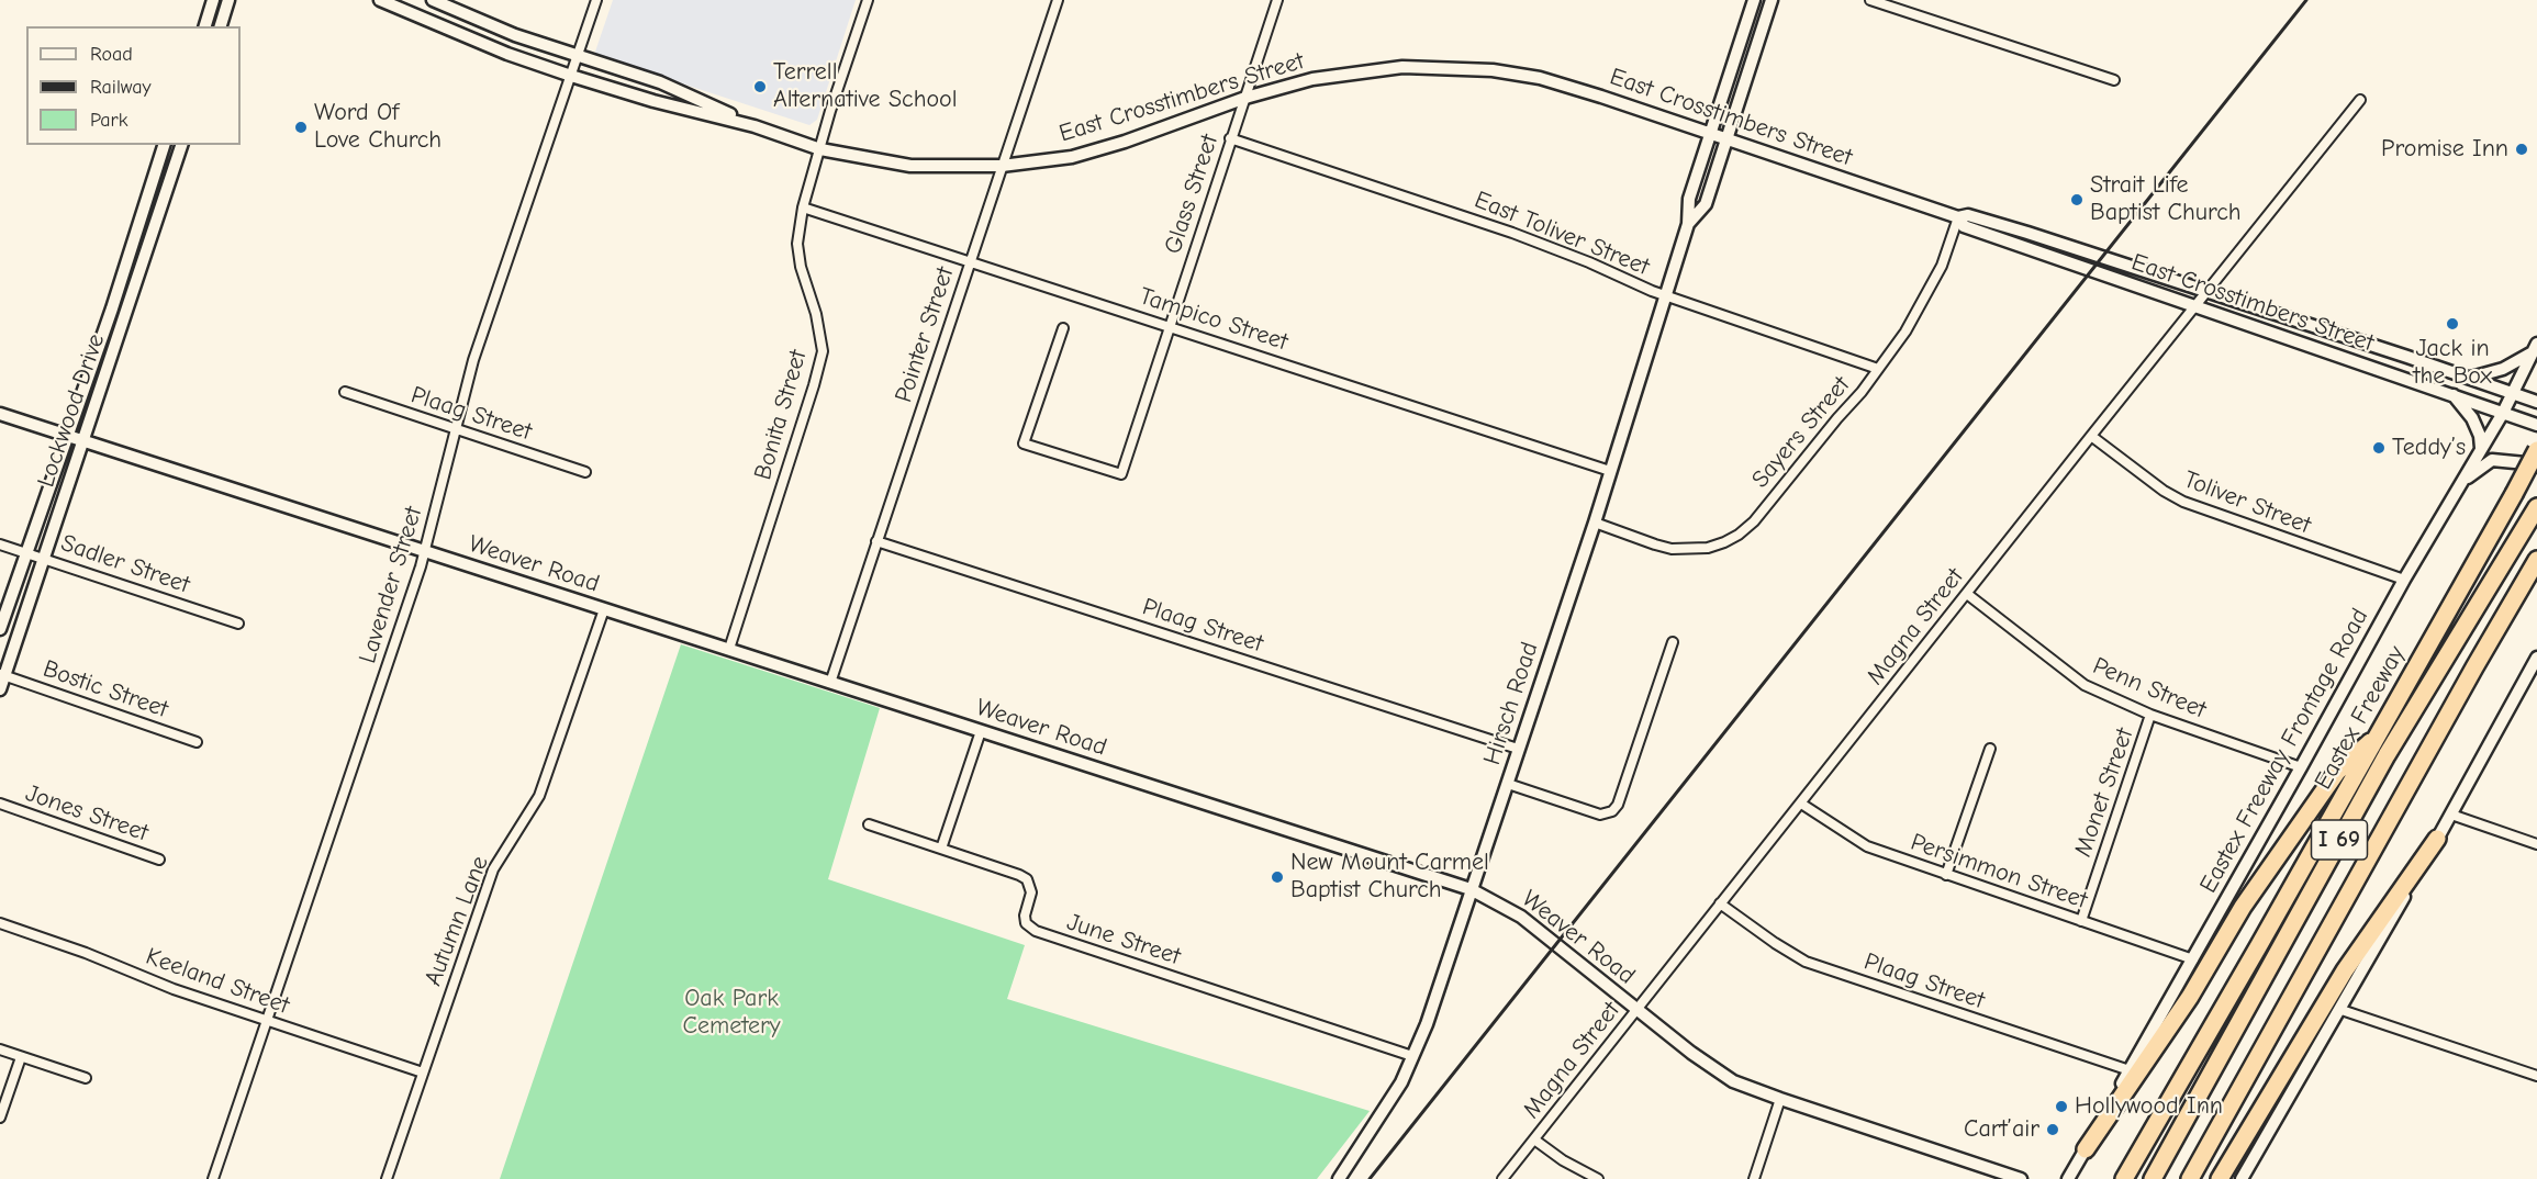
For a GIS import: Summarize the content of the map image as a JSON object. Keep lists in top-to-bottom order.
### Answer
{
  "streets": {
    "highway": ["Eastex Freeway", "I 69"],
    "main road": [
      "East Crosstimbers Street",
      "Lockwood Drive",
      "Weaver Road",
      "Hirsch Road",
      "Eastex Freeway Frontage Road"
    ],
    "street": [
      "Glass Street",
      "East Toliver Street",
      "Tampico Street",
      "Pointer Street",
      "Plaag Street",
      "Bonita Street",
      "Sayers Street",
      "Toliver Street",
      "Sadler Street",
      "Lavender Street",
      "Magna Street",
      "Penn Street",
      "Bostic Street",
      "Monet Street",
      "Jones Street",
      "Persimmon Street",
      "Autumn Lane",
      "June Street",
      "Keeland Street"
    ]
  },
  "crossings": [
    ["East Crosstimbers Street", "Glass Street"],
    ["East Crosstimbers Street", "Pointer Street"],
    ["East Crosstimbers Street", "Bonita Street"],
    ["East Crosstimbers Street", "Sayers Street"],
    ["East Crosstimbers Street", "Lavender Street"],
    ["East Crosstimbers Street", "Magna Street"],
    ["East Crosstimbers Street", "Hirsch Road"],
    ["East Crosstimbers Street", "Eastex Freeway Frontage Road"],
    ["Glass Street", "East Toliver Street"],
    ["Glass Street", "Tampico Street"],
    ["East Toliver Street", "Sayers Street"],
    ["East Toliver Street", "Hirsch Road"],
    ["Tampico Street", "Pointer Street"],
    ["Tampico Street", "Bonita Street"],
    ["Tampico Street", "Hirsch Road"],
    ["Pointer Street", "Plaag Street"],
    ["Pointer Street", "Weaver Road"],
    ["Lockwood Drive", "Sadler Street"],
    ["Lockwood Drive", "Weaver Road"],
    ["Lockwood Drive", "Bostic Street"],
    ["Plaag Street", "Lavender Street"],
    ["Plaag Street", "Magna Street"],
    ["Plaag Street", "Hirsch Road"],
    ["Plaag Street", "Eastex Freeway Frontage Road"],
    ["Bonita Street", "Weaver Road"],
    ["Sayers Street", "Hirsch Road"],
    ["Toliver Street", "Magna Street"],
    ["Toliver Street", "Eastex Freeway Frontage Road"],
    ["Weaver Road", "Lavender Street"],
    ["Weaver Road", "Magna Street"],
    ["Weaver Road", "Hirsch Road"],
    ["Weaver Road", "Autumn Lane"],
    ["Lavender Street", "Keeland Street"],
    ["Magna Street", "Penn Street"],
    ["Magna Street", "Persimmon Street"],
    ["Penn Street", "Eastex Freeway Frontage Road"],
    ["Penn Street", "Monet Street"],
    ["Hirsch Road", "June Street"],
    ["Eastex Freeway Frontage Road", "Persimmon Street"],
    ["Monet Street", "Persimmon Street"],
    ["Autumn Lane", "Keeland Street"]
  ],
  "parks": ["Oak Park Cemetery"],
  "places": [
    "Terrell Alternative School",
    "Word Of Love Church",
    "Promise Inn",
    "Strait Life Baptist Church",
    "Jack in the Box",
    "Teddy’s",
    "New Mount Carmel Baptist Church",
    "Hollywood Inn",
    "Cart’air"
  ],
  "legend": ["Road", "Railway", "Park"]
}
